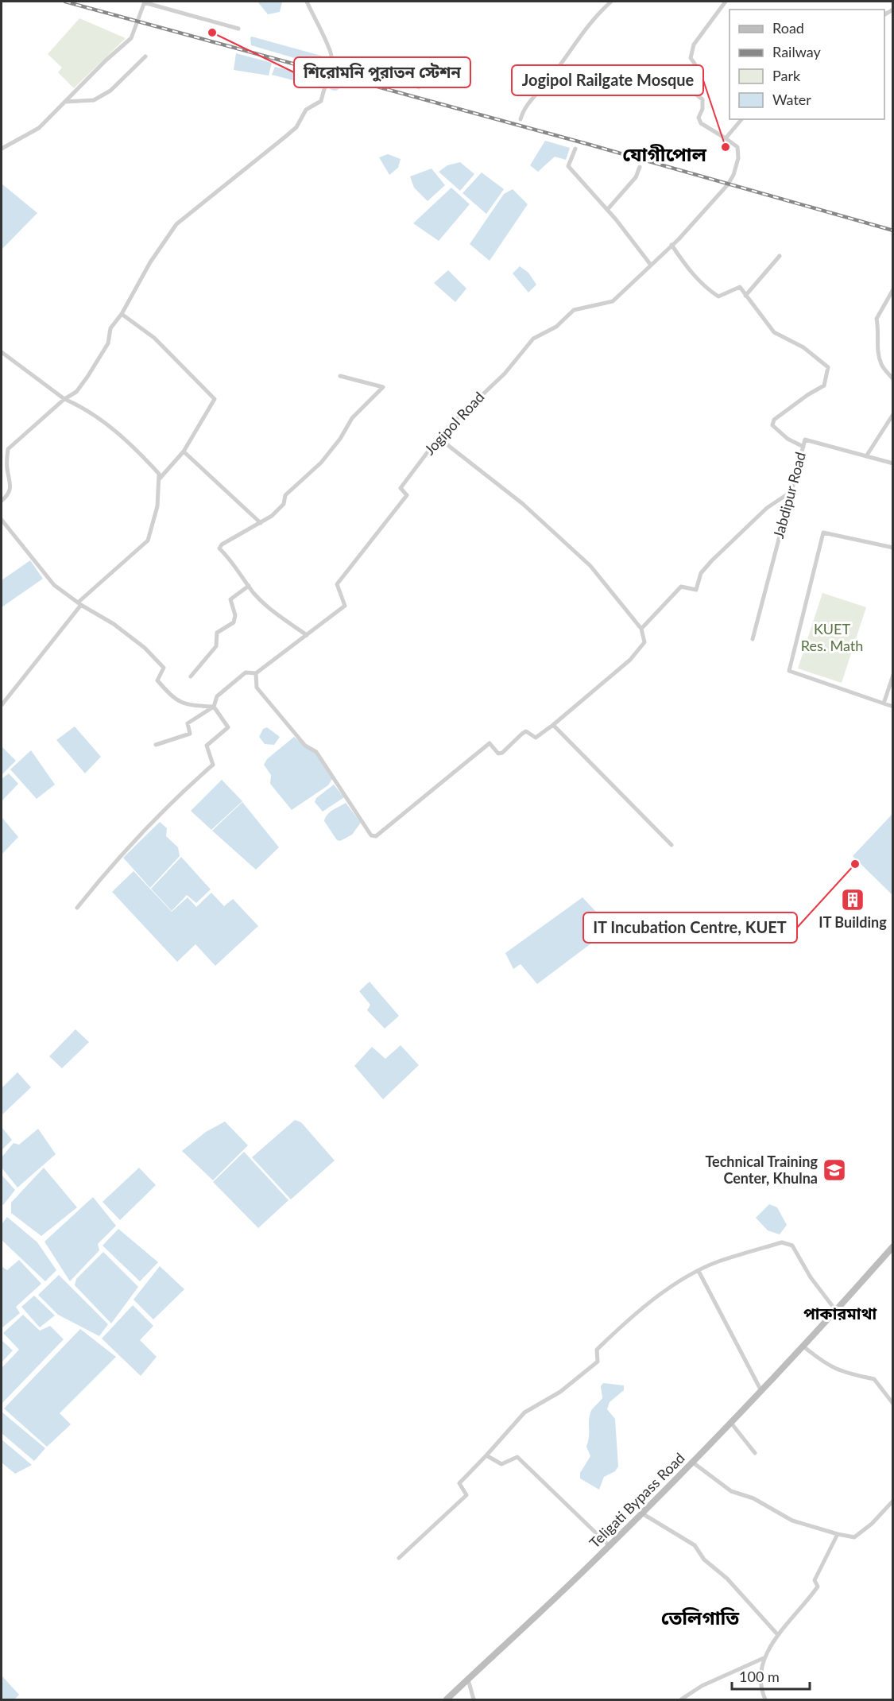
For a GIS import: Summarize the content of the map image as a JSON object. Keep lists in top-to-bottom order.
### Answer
{
  "streets": {
    "main road": ["Teligati Bypass Road"],
    "street": ["Jogipol Road", "Jabdipur Road"]
  },
  "districts": ["যোগীপোল", "পাকারমাথা", "তেলিগাতি"],
  "parks": ["KUET Res. Math"],
  "places": {
    "other": ["শিরোমনি পুরাতন স্টেশন", "Jogipol Railgate Mosque", "IT Incubation Centre, KUET"],
    "building": ["IT Building"],
    "school or university": ["Technical Training Center, Khulna"]
  },
  "legend": [
    "Road",
    "Railway",
    "Park",
    "Water"
  ],
  "scale_bar": "100 m"
}
